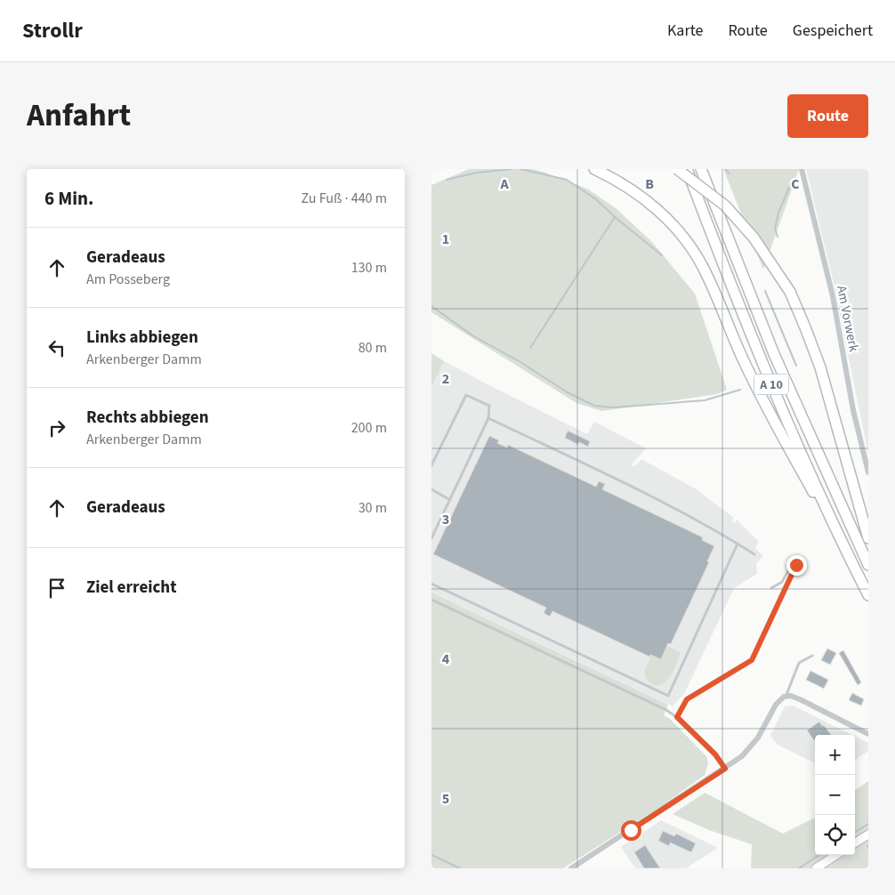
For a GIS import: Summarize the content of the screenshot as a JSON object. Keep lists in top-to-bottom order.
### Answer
{
  "streets": {
    "highway": ["A 10"],
    "street": ["Am Vorwerk"]
  },
  "page": {
    "header": "Strollr",
    "nav": ["Karte", "Route", "Gespeichert"],
    "title": "Anfahrt",
    "buttons": "Route",
    "heading": ["6 Min.", "Zu Fuß · 440 m"],
    "list": [
      ["Geradeaus", "Am Posseberg", "130 m"],
      ["Links abbiegen", "Arkenberger Damm", "80 m"],
      ["Rechts abbiegen", "Arkenberger Damm", "200 m"],
      ["Geradeaus", "30 m"],
      "Ziel erreicht"
    ],
    "map_buttons": ["+", "−"]
  },
  "grid": {
    "columns": ["A", "B", "C"],
    "rows": [
      "1",
      "2",
      "3",
      "4",
      "5"
    ]
  }
}
